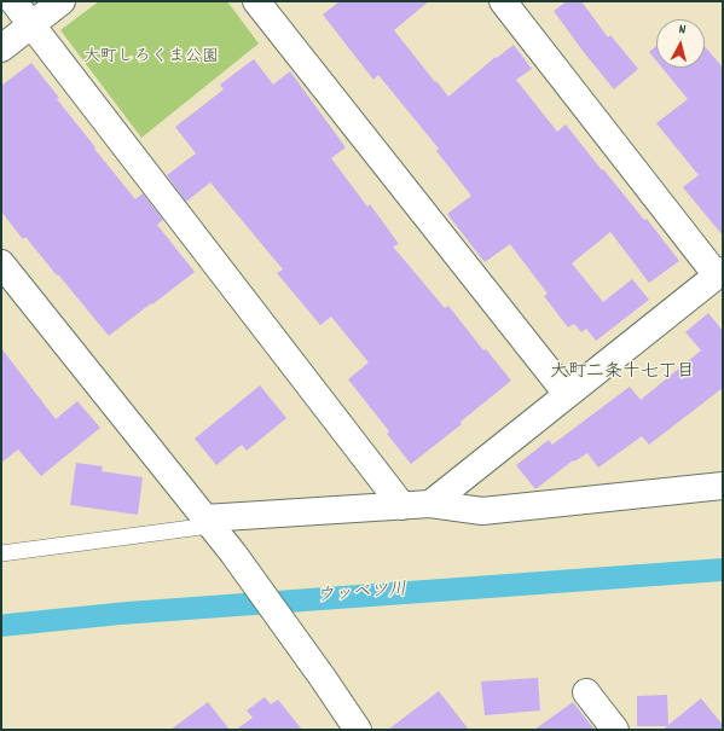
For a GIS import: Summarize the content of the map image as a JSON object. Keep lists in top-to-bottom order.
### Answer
{
  "districts": ["大町二条十七丁目"],
  "water": ["ウッペツ川"],
  "parks": ["大町しろくま公園"],
  "north": "top"
}
